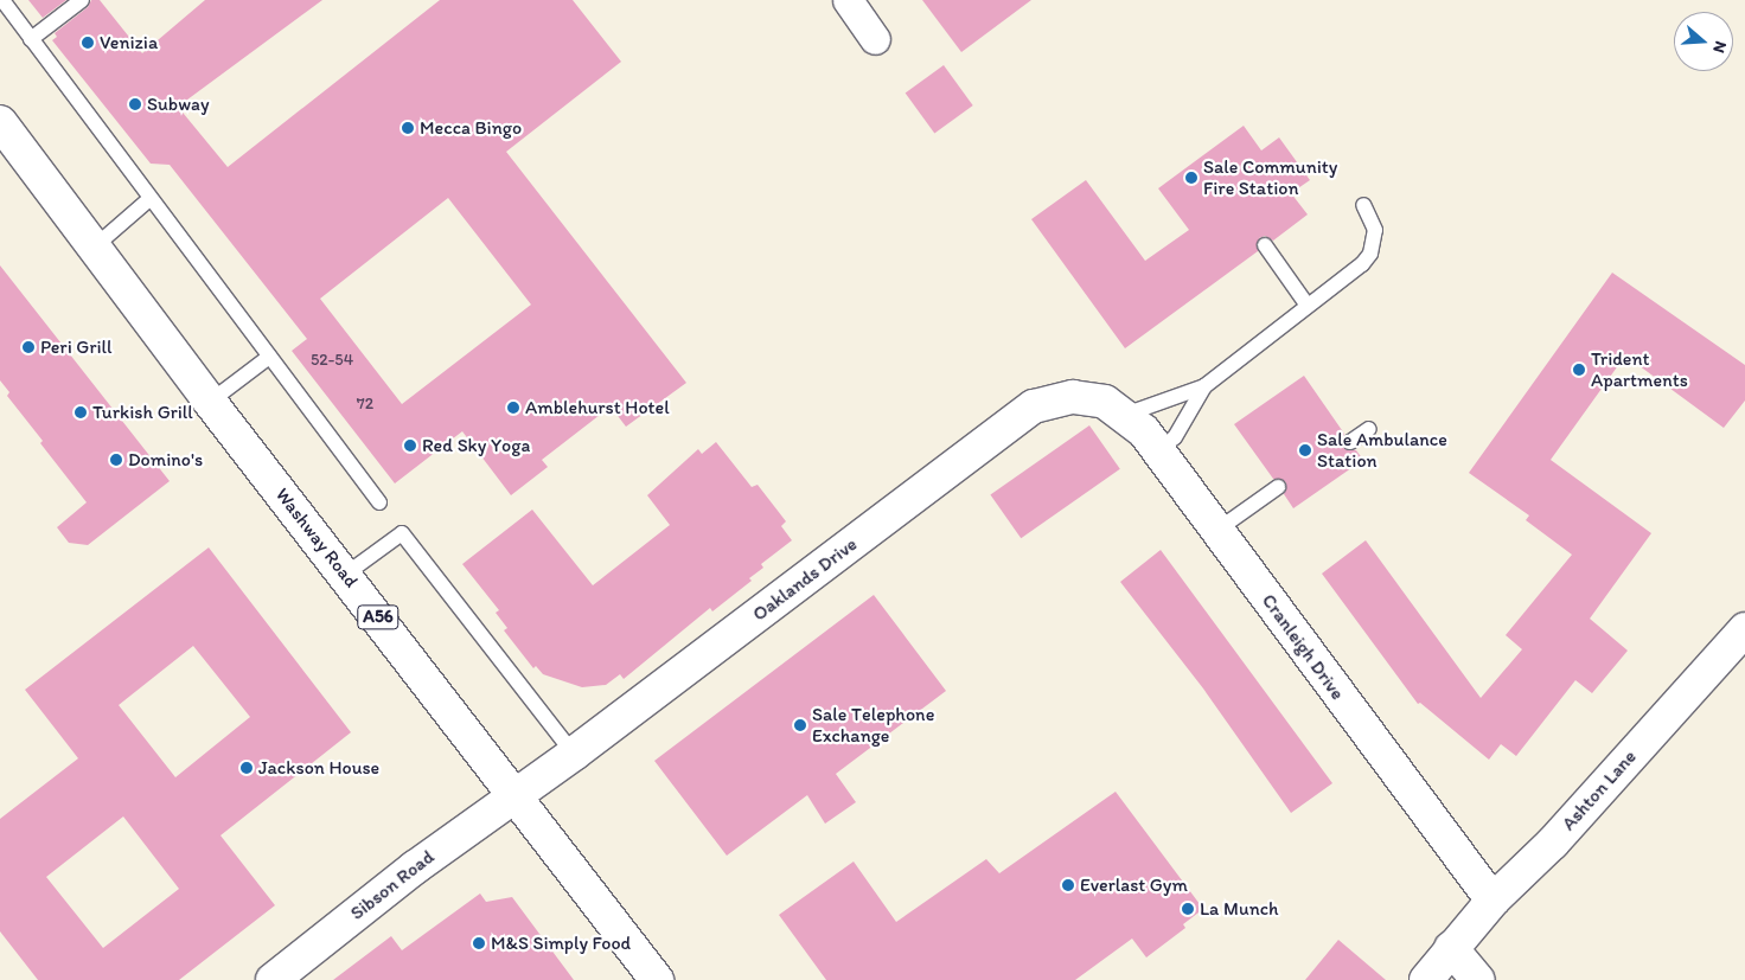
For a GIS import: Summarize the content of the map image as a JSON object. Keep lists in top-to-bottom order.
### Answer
{
  "streets": {
    "main road": [
      "Washway Road",
      "Oaklands Drive",
      "A56",
      "Cranleigh Drive",
      "Ashton Lane",
      "Sibson Road"
    ]
  },
  "crossings": [
    ["Washway Road", "Oaklands Drive"],
    ["Washway Road", "Sibson Road"],
    ["Oaklands Drive", "Cranleigh Drive"],
    ["Oaklands Drive", "Sibson Road"],
    ["Cranleigh Drive", "Ashton Lane"]
  ],
  "places": [
    "Venizia",
    "Subway",
    "Mecca Bingo",
    "Sale Community Fire Station",
    "Peri Grill",
    "Trident Apartments",
    "Amblehurst Hotel",
    "Turkish Grill",
    "Red Sky Yoga",
    "Sale Ambulance Station",
    "Domino's",
    "Sale Telephone Exchange",
    "Jackson House",
    "Everlast Gym",
    "La Munch",
    "M&S Simply Food"
  ],
  "house_numbers": ["52-54", "72"],
  "north": "right"
}
